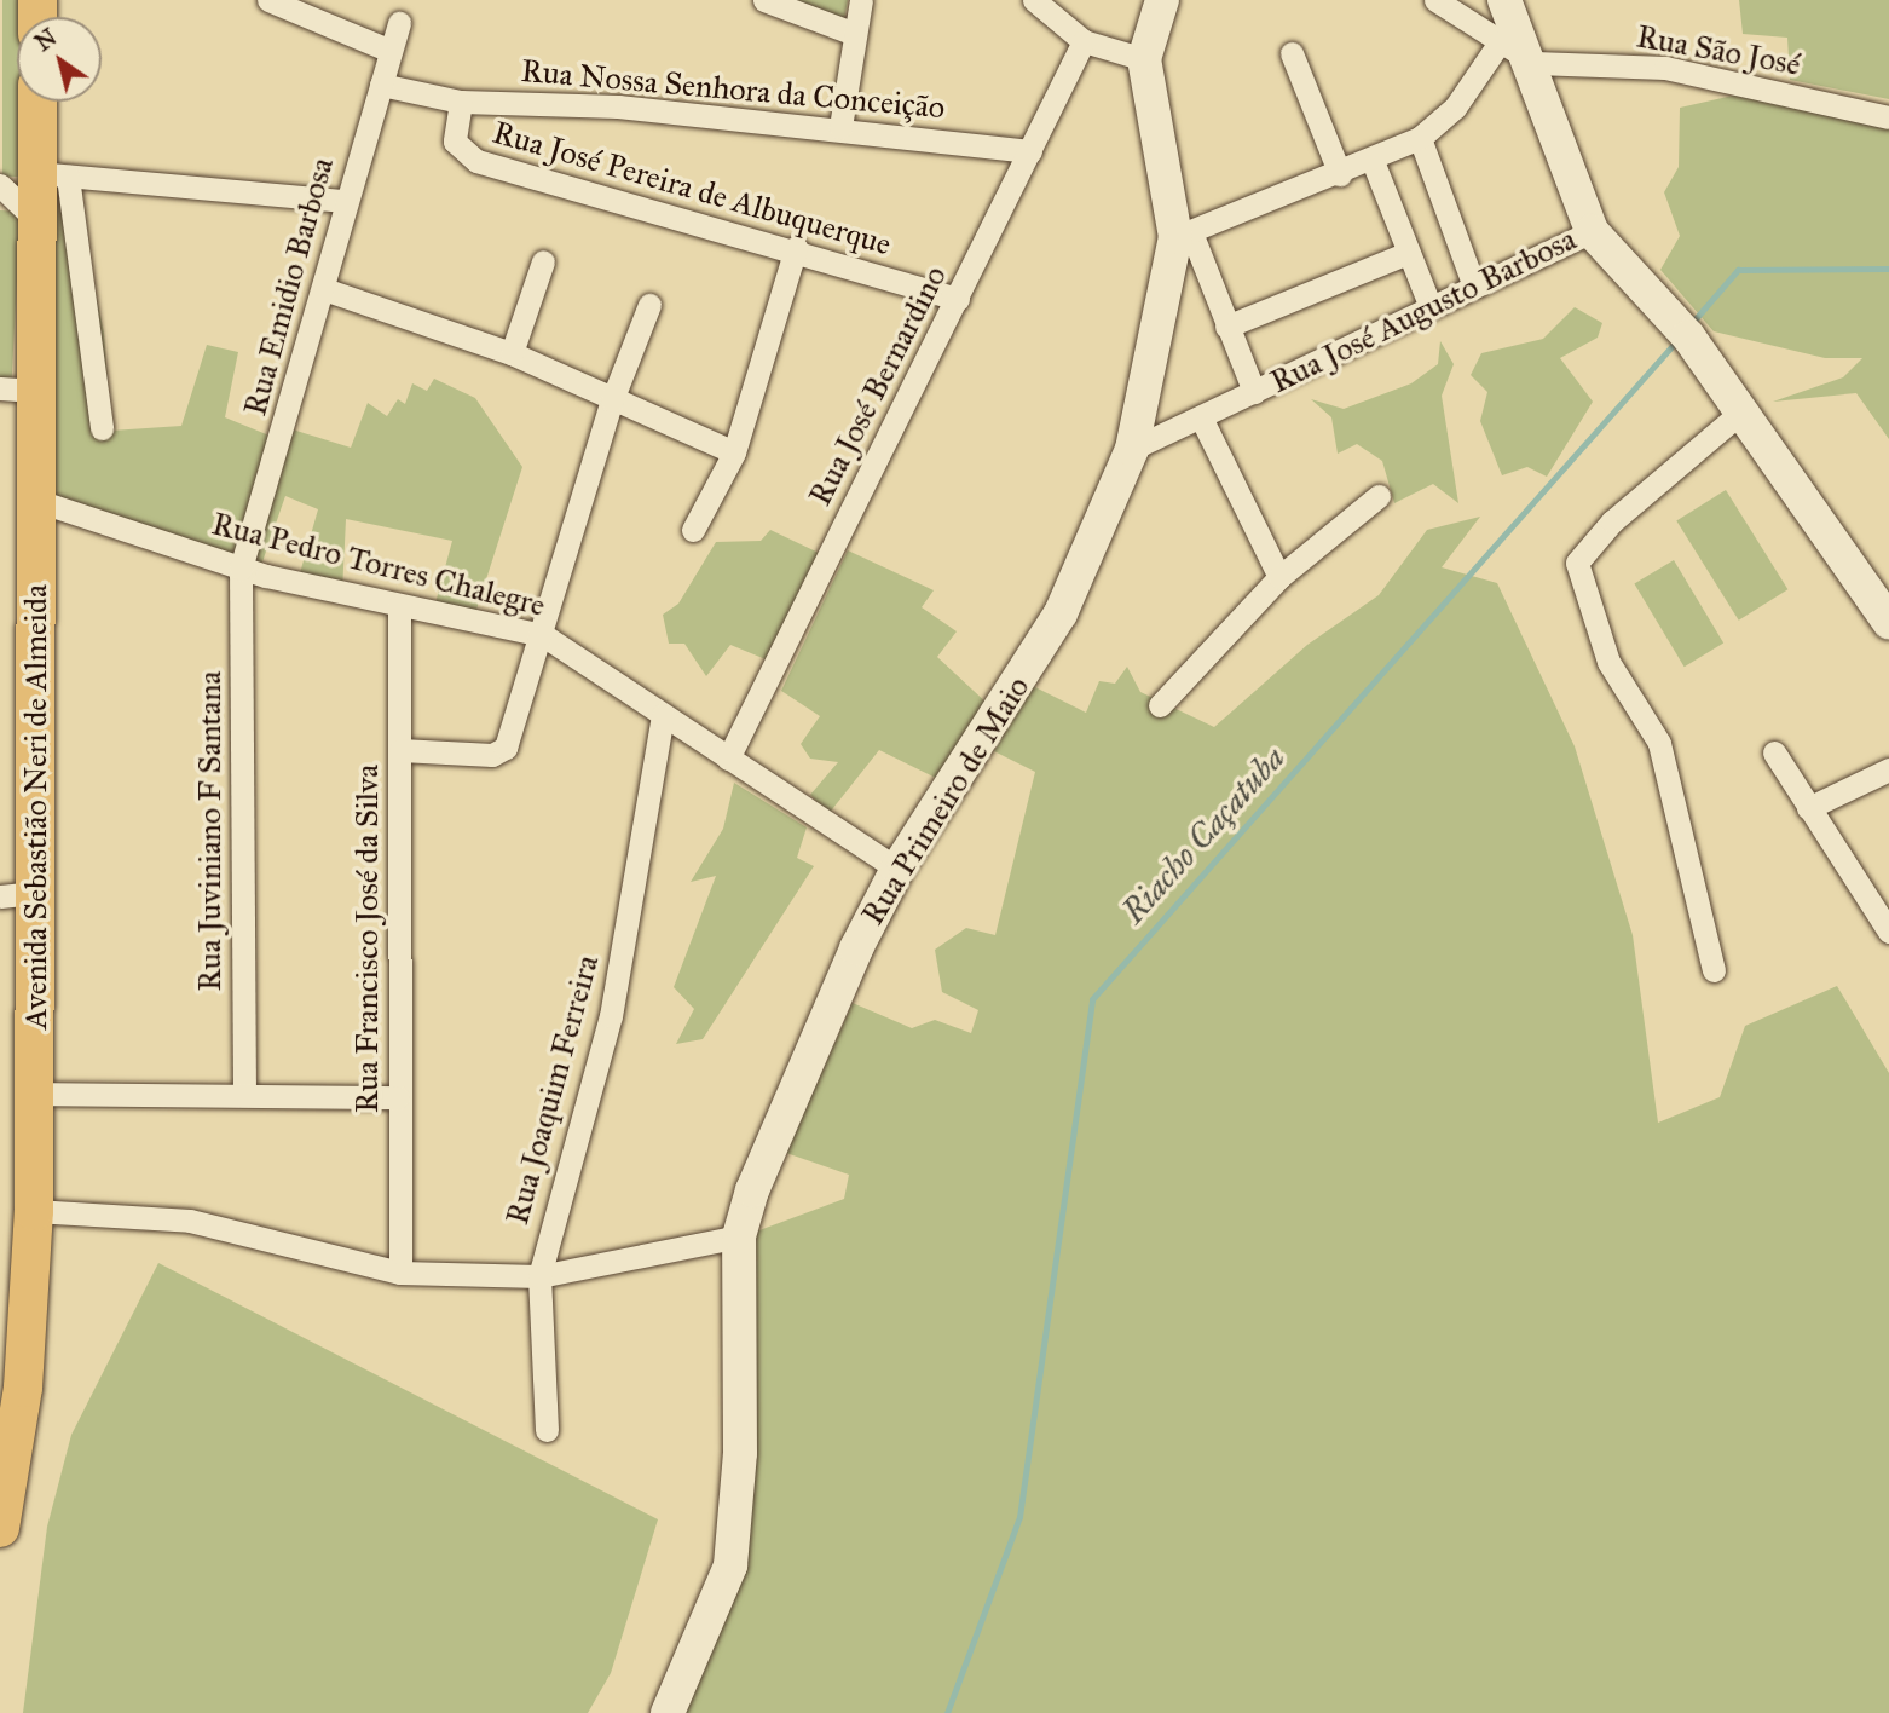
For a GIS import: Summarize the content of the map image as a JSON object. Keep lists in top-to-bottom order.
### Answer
{
  "streets": {
    "main road": ["Avenida Sebastião Neri de Almeida"],
    "street": [
      "Rua São José",
      "Rua Nossa Senhora da Conceição",
      "Rua José Pereira de Albuquerque",
      "Rua Emidio Barbosa",
      "Rua José Augusto Barbosa",
      "Rua José Bernardino",
      "Rua Pedro Torres Chalegre",
      "Rua Primeiro de Maio",
      "Rua Juviniano F Santana",
      "Rua Francisco José da Silva",
      "Rua Joaquim Ferreira"
    ]
  },
  "crossings": [
    ["Rua Nossa Senhora da Conceição", "Rua José Pereira de Albuquerque"],
    ["Rua Nossa Senhora da Conceição", "Rua Emidio Barbosa"],
    ["Rua Nossa Senhora da Conceição", "Rua José Bernardino"],
    ["Rua José Pereira de Albuquerque", "Rua José Bernardino"],
    ["Rua Emidio Barbosa", "Rua Pedro Torres Chalegre"],
    ["Rua Emidio Barbosa", "Rua Juviniano F Santana"],
    ["Rua José Augusto Barbosa", "Rua Primeiro de Maio"],
    ["Rua José Bernardino", "Rua Pedro Torres Chalegre"],
    ["Rua Pedro Torres Chalegre", "Rua Primeiro de Maio"],
    ["Rua Pedro Torres Chalegre", "Avenida Sebastião Neri de Almeida"],
    ["Rua Pedro Torres Chalegre", "Rua Juviniano F Santana"],
    ["Rua Pedro Torres Chalegre", "Rua Francisco José da Silva"],
    ["Rua Pedro Torres Chalegre", "Rua Joaquim Ferreira"]
  ],
  "water": ["Riacho Caçatuba"],
  "north": "top left"
}
